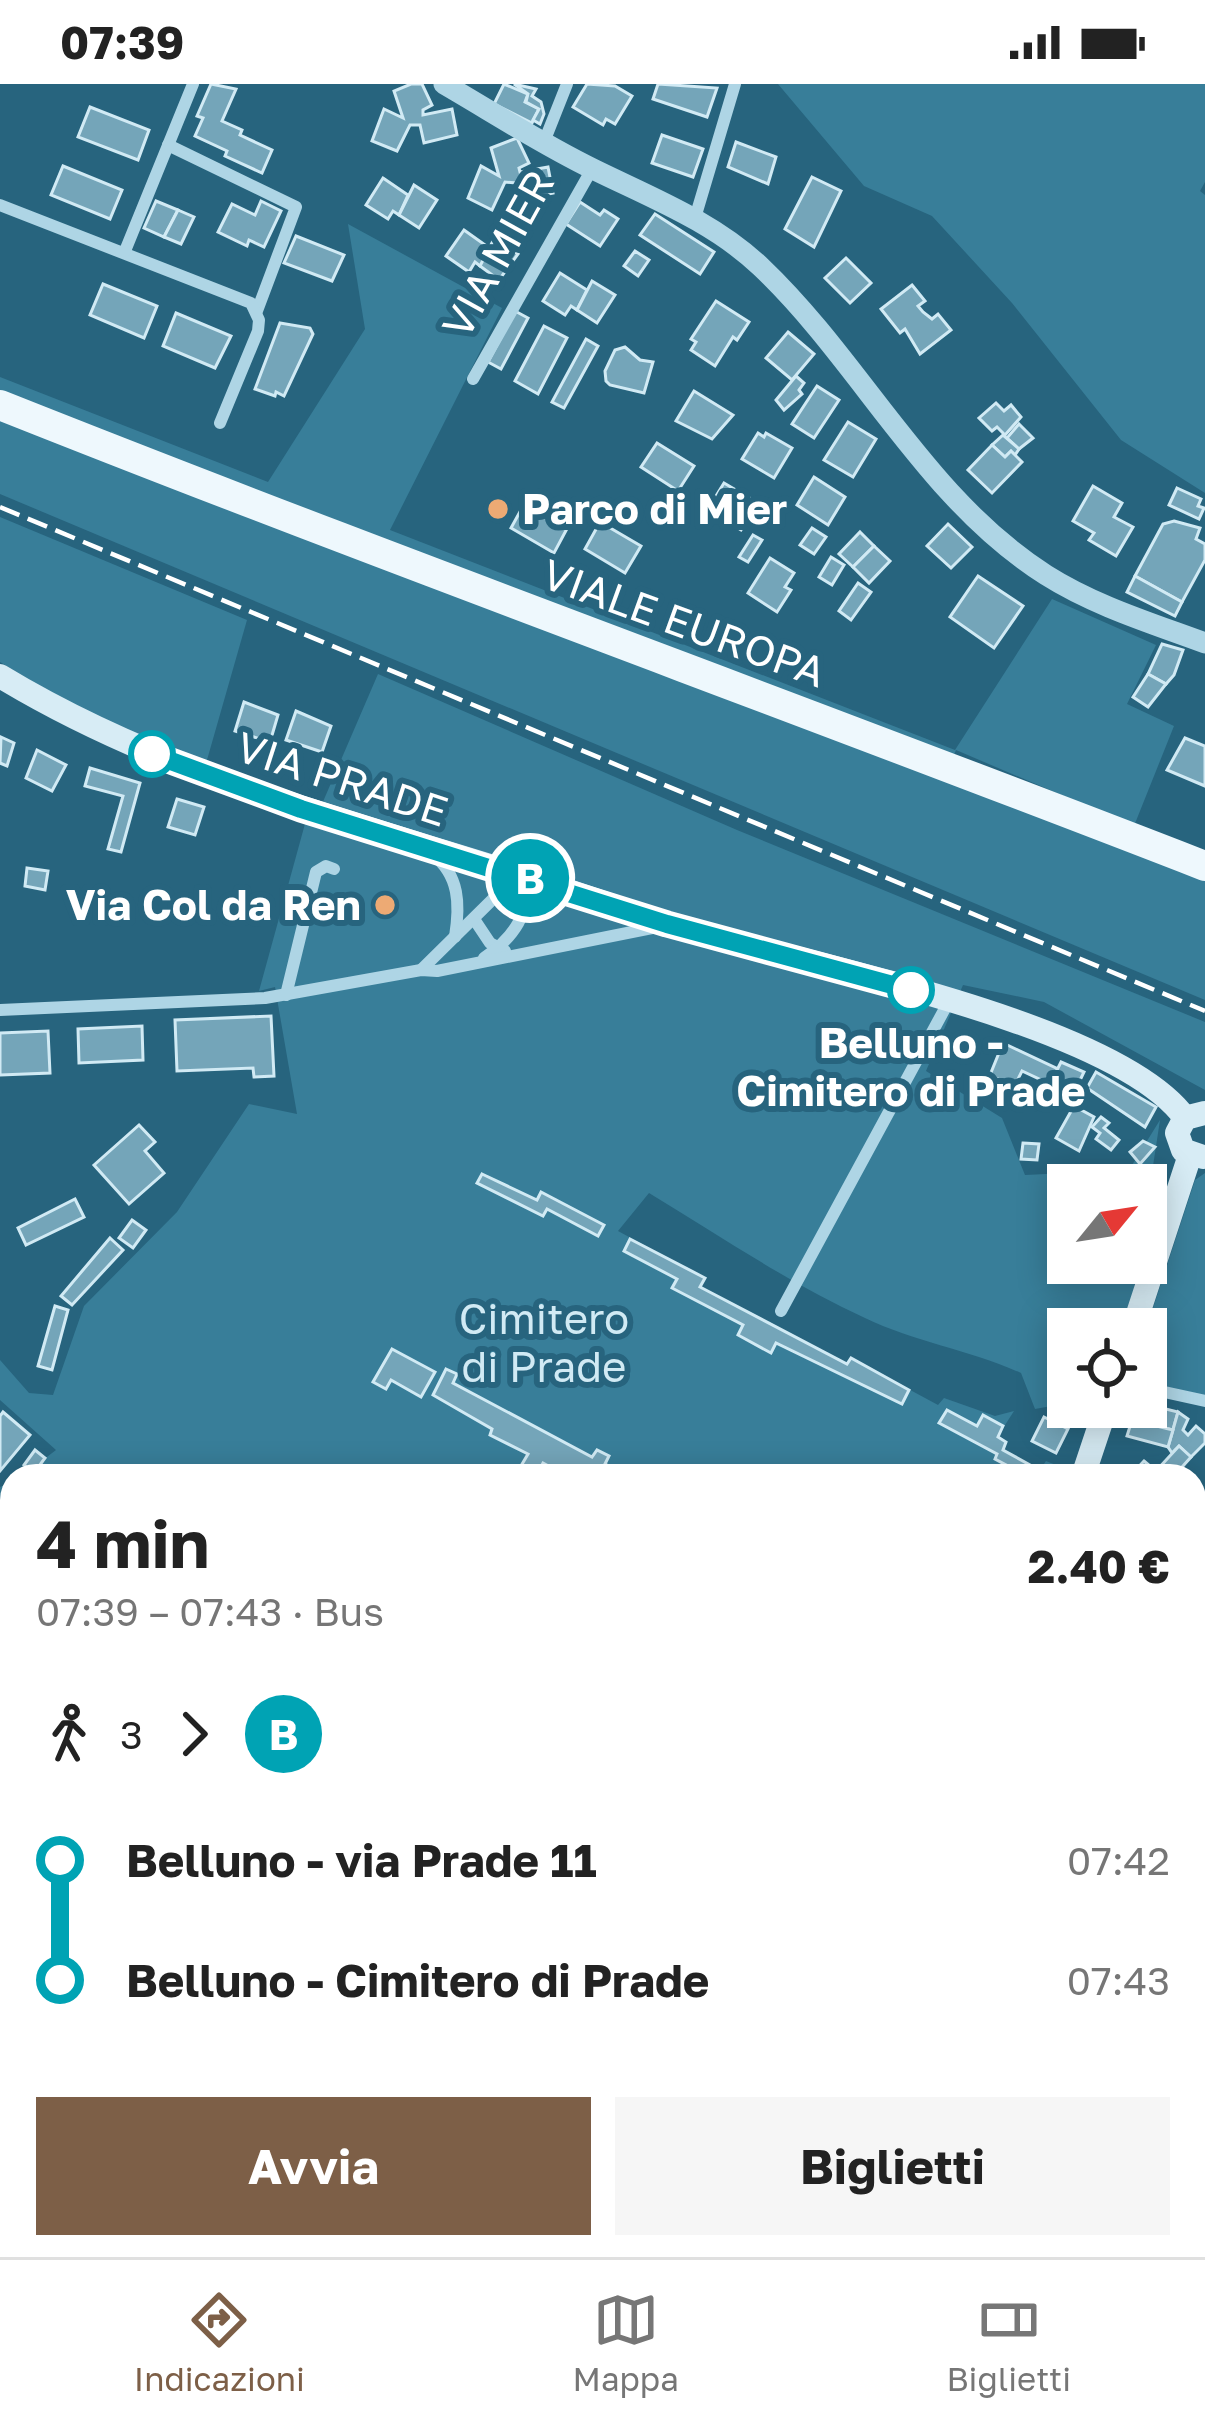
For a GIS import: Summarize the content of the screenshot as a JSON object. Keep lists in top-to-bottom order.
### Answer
{
  "streets": {
    "main road": ["VIALE EUROPA", "VIA PRADE"],
    "street": ["VIA MIER"]
  },
  "parks": ["Cimitero di Prade"],
  "places": ["Parco di Mier", "Via Col da Ren", "Belluno - Cimitero di Prade"],
  "lines": ["bus line B"],
  "north": "top right",
  "page": {
    "status": "07:39",
    "on_map": "B",
    "heading": ["4 min", "07:39 – 07:43 · Bus", "2.40 €"],
    "legs": ["3", "B"],
    "list": [
      {
        "name": "Belluno - via Prade 11",
        "value": "07:42"
      },
      {
        "name": "Belluno - Cimitero di Prade",
        "value": "07:43"
      }
    ],
    "buttons": ["Avvia", "Biglietti"],
    "tabs": ["Indicazioni", "Mappa", "Biglietti"]
  }
}
